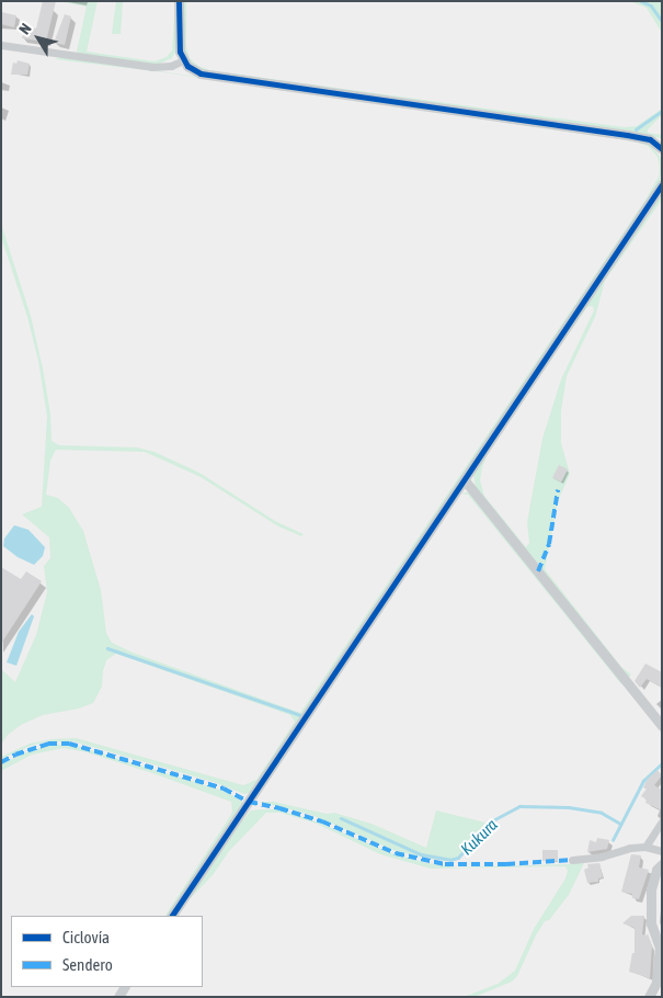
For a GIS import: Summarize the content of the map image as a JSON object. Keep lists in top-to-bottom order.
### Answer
{
  "water": ["Kukura"],
  "legend": ["Ciclovía", "Sendero"],
  "north": "top left"
}
